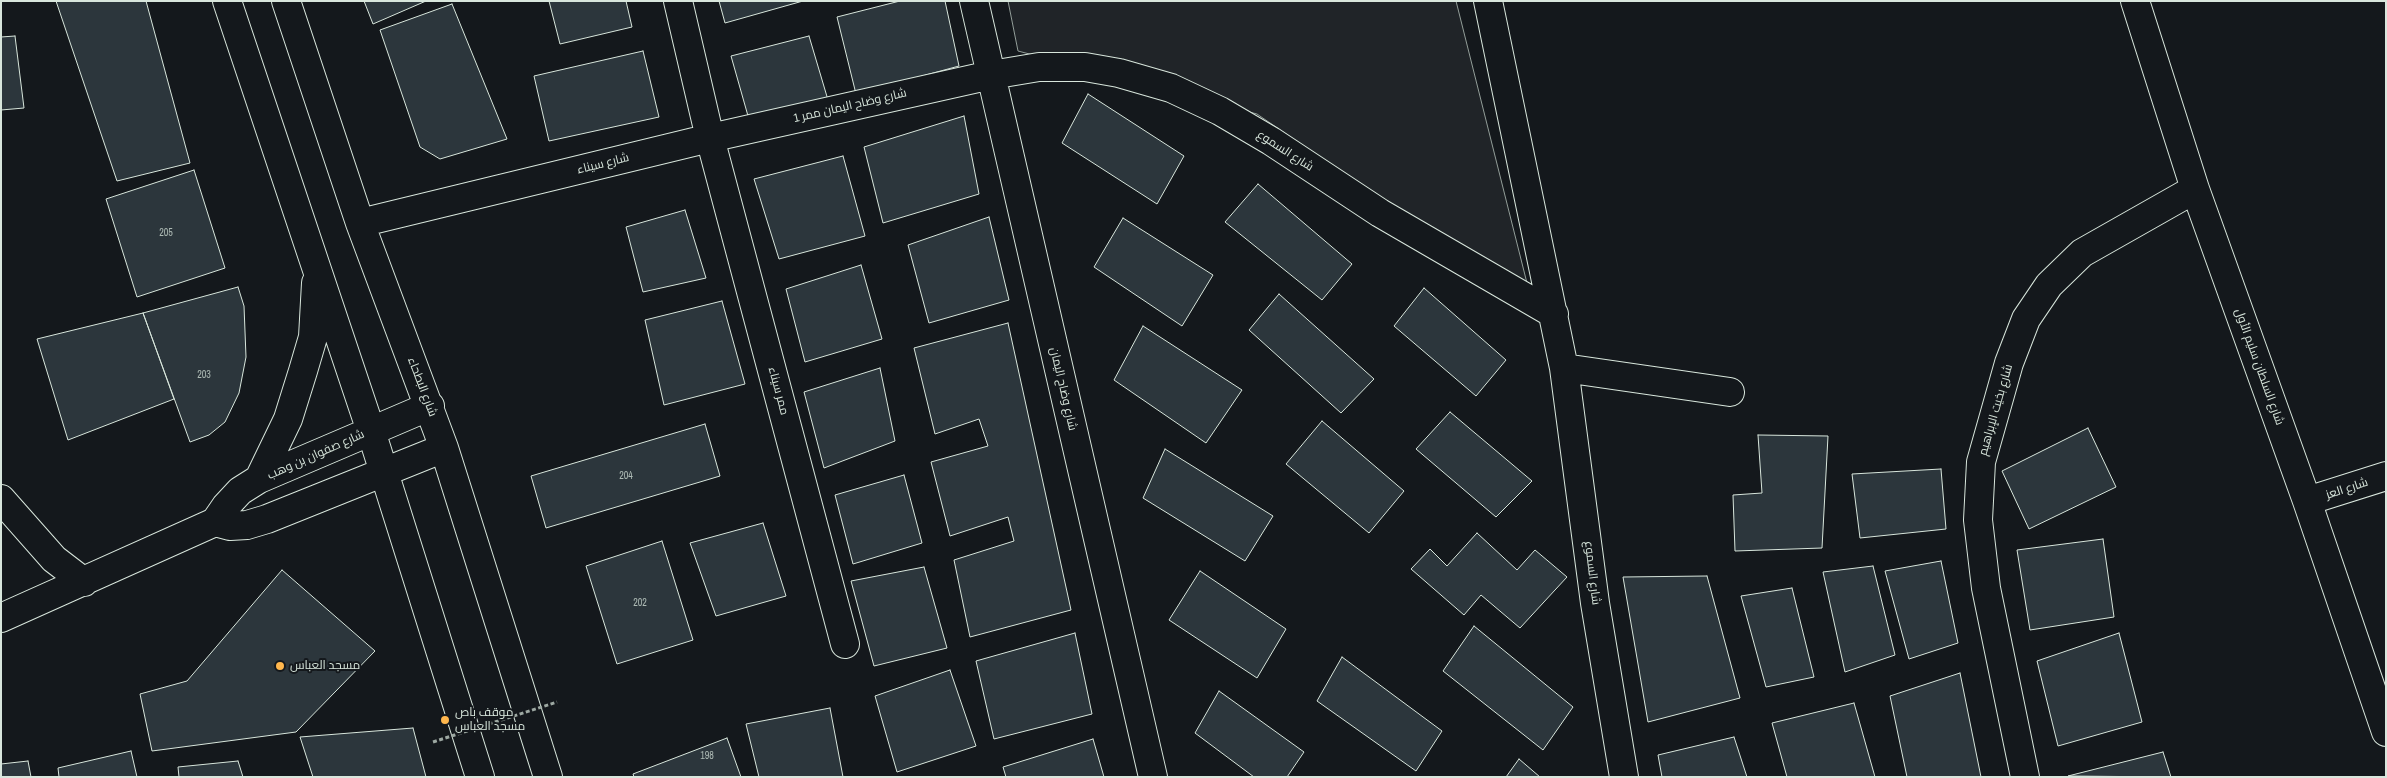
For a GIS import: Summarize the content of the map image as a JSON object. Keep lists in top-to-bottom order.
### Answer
{
  "streets": {
    "street": [
      "شارع وضاح اليمان ممر 1",
      "شارع السموع",
      "شارع سيناء",
      "شارع السلطان سليم الأول",
      "شارع البطحاء",
      "شارع وضاح اليمان",
      "ممر سيناء",
      "شارع بخيت الإبراهيم",
      "شارع صفوان بن وهب",
      "شارع العز"
    ]
  },
  "crossings": [
    ["شارع وضاح اليمان ممر 1", "شارع السموع"],
    ["شارع وضاح اليمان ممر 1", "شارع سيناء"],
    ["شارع وضاح اليمان ممر 1", "شارع وضاح اليمان"],
    ["شارع وضاح اليمان ممر 1", "ممر سيناء"],
    ["شارع السموع", "شارع وضاح اليمان"],
    ["شارع سيناء", "شارع البطحاء"],
    ["شارع سيناء", "ممر سيناء"],
    ["شارع السلطان سليم الأول", "شارع بخيت الإبراهيم"],
    ["شارع السلطان سليم الأول", "شارع العز"],
    ["شارع البطحاء", "شارع صفوان بن وهب"]
  ],
  "places": ["مسجد العباس", "موقف باص مسجد العباس"],
  "house_numbers": [
    "205",
    "203",
    "204",
    "202",
    "198"
  ]
}
